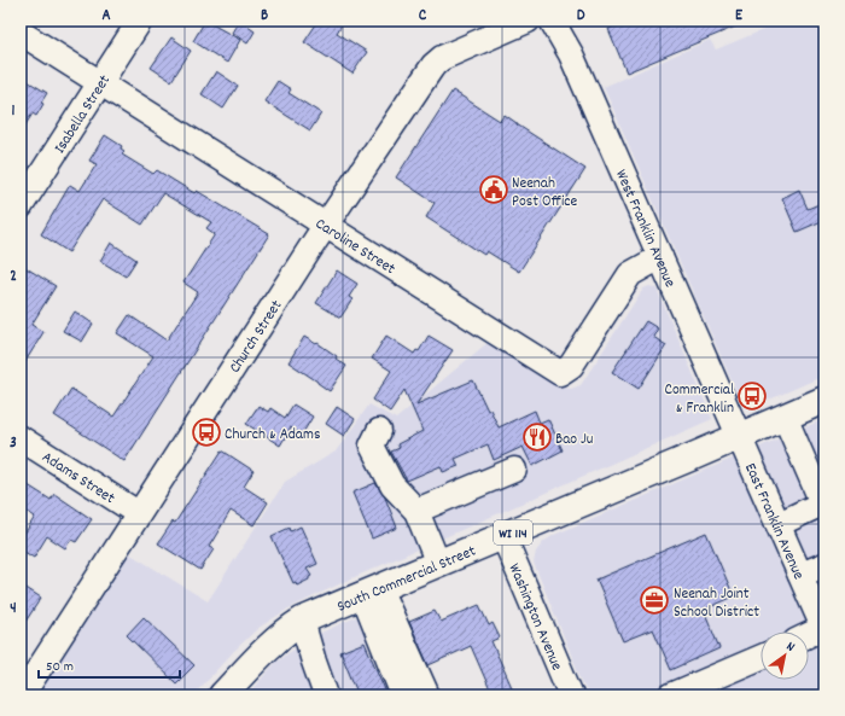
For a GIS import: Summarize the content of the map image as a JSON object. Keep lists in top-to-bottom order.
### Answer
{
  "streets": {
    "main road": ["WI 114", "South Commercial Street"],
    "street": [
      "Isabella Street",
      "West Franklin Avenue",
      "Caroline Street",
      "Church Street",
      "Adams Street",
      "East Franklin Avenue",
      "Washington Avenue"
    ]
  },
  "crossings": [
    ["Isabella Street", "Caroline Street"],
    ["West Franklin Avenue", "Caroline Street"],
    ["West Franklin Avenue", "East Franklin Avenue"],
    ["West Franklin Avenue", "South Commercial Street"],
    ["Caroline Street", "Church Street"],
    ["Church Street", "Adams Street"],
    ["East Franklin Avenue", "South Commercial Street"],
    ["South Commercial Street", "Washington Avenue"]
  ],
  "places": {
    "public building": ["Neenah Post Office"],
    "bus stop": ["Commercial & Franklin", "Church & Adams"],
    "restaurant": ["Bao Ju"],
    "office": ["Neenah Joint School District"]
  },
  "scale_bar": "50 m",
  "north": "top right",
  "grid": {
    "columns": [
      "A",
      "B",
      "C",
      "D",
      "E"
    ],
    "rows": [
      "1",
      "2",
      "3",
      "4"
    ]
  }
}
